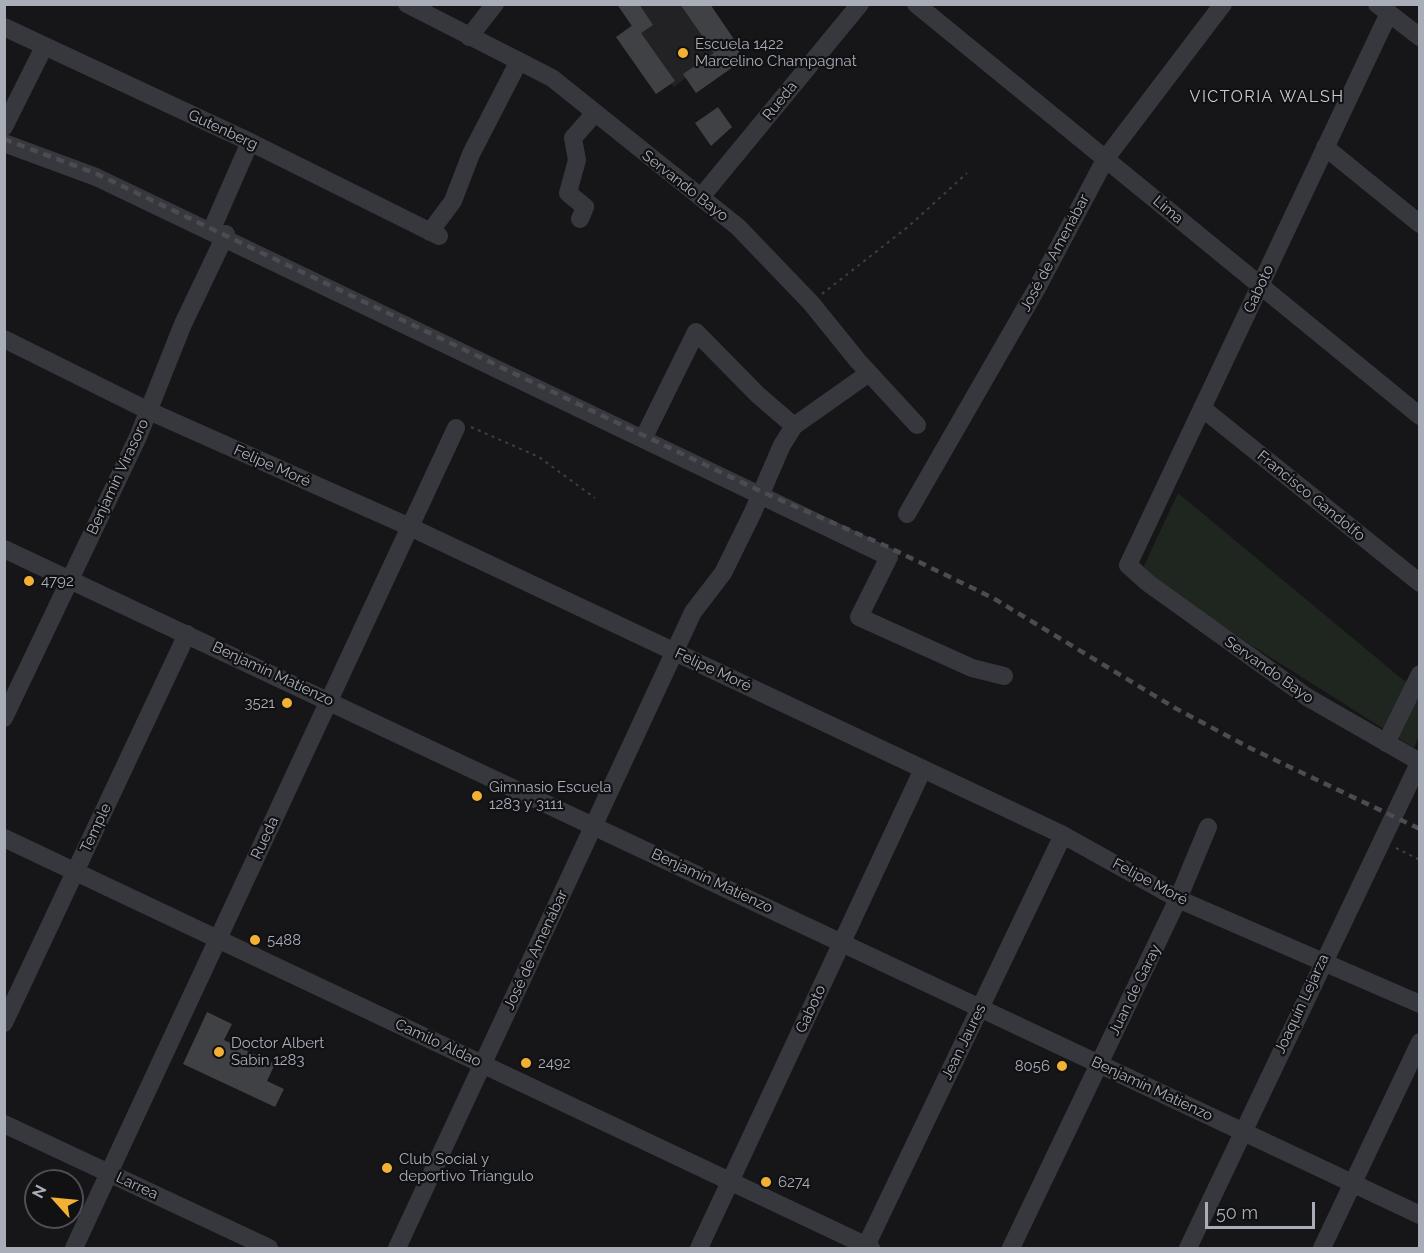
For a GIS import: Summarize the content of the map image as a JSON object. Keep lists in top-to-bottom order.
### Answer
{
  "streets": {
    "street": [
      "Rueda",
      "Gutenberg",
      "Servando Bayo",
      "Lima",
      "José de Amenábar",
      "Gaboto",
      "Felipe Moré",
      "Benjamín Virasoro",
      "Francisco Gandolfo",
      "Benjamín Matienzo",
      "Temple",
      "Juan de Garay",
      "Joaquín Lejarza",
      "Jean Jaures",
      "Camilo Aldao",
      "Larrea"
    ]
  },
  "crossings": [
    ["Rueda", "Servando Bayo"],
    ["Rueda", "Felipe Moré"],
    ["Rueda", "Benjamín Matienzo"],
    ["Rueda", "Camilo Aldao"],
    ["Rueda", "Larrea"],
    ["Gutenberg", "Servando Bayo"],
    ["Gutenberg", "Benjamín Virasoro"],
    ["Servando Bayo", "Gaboto"],
    ["Servando Bayo", "Joaquín Lejarza"],
    ["Lima", "José de Amenábar"],
    ["Lima", "Gaboto"],
    ["José de Amenábar", "Felipe Moré"],
    ["José de Amenábar", "Benjamín Matienzo"],
    ["José de Amenábar", "Camilo Aldao"],
    ["Gaboto", "Felipe Moré"],
    ["Gaboto", "Francisco Gandolfo"],
    ["Gaboto", "Benjamín Matienzo"],
    ["Gaboto", "Camilo Aldao"],
    ["Felipe Moré", "Benjamín Virasoro"],
    ["Felipe Moré", "Juan de Garay"],
    ["Felipe Moré", "Joaquín Lejarza"],
    ["Felipe Moré", "Jean Jaures"],
    ["Benjamín Virasoro", "Benjamín Matienzo"],
    ["Benjamín Matienzo", "Temple"],
    ["Benjamín Matienzo", "Juan de Garay"],
    ["Benjamín Matienzo", "Joaquín Lejarza"],
    ["Benjamín Matienzo", "Jean Jaures"],
    ["Temple", "Camilo Aldao"],
    ["Jean Jaures", "Camilo Aldao"]
  ],
  "districts": ["VICTORIA WALSH"],
  "places": [
    "Escuela 1422 Marcelino Champagnat",
    "4792",
    "3521",
    "Gimnasio Escuela 1283 y 3111",
    "5488",
    "Doctor Albert Sabin 1283",
    "2492",
    "8056",
    "Club Social y deportivo Triangulo",
    "6274"
  ],
  "scale_bar": "50 m",
  "north": "top left"
}
